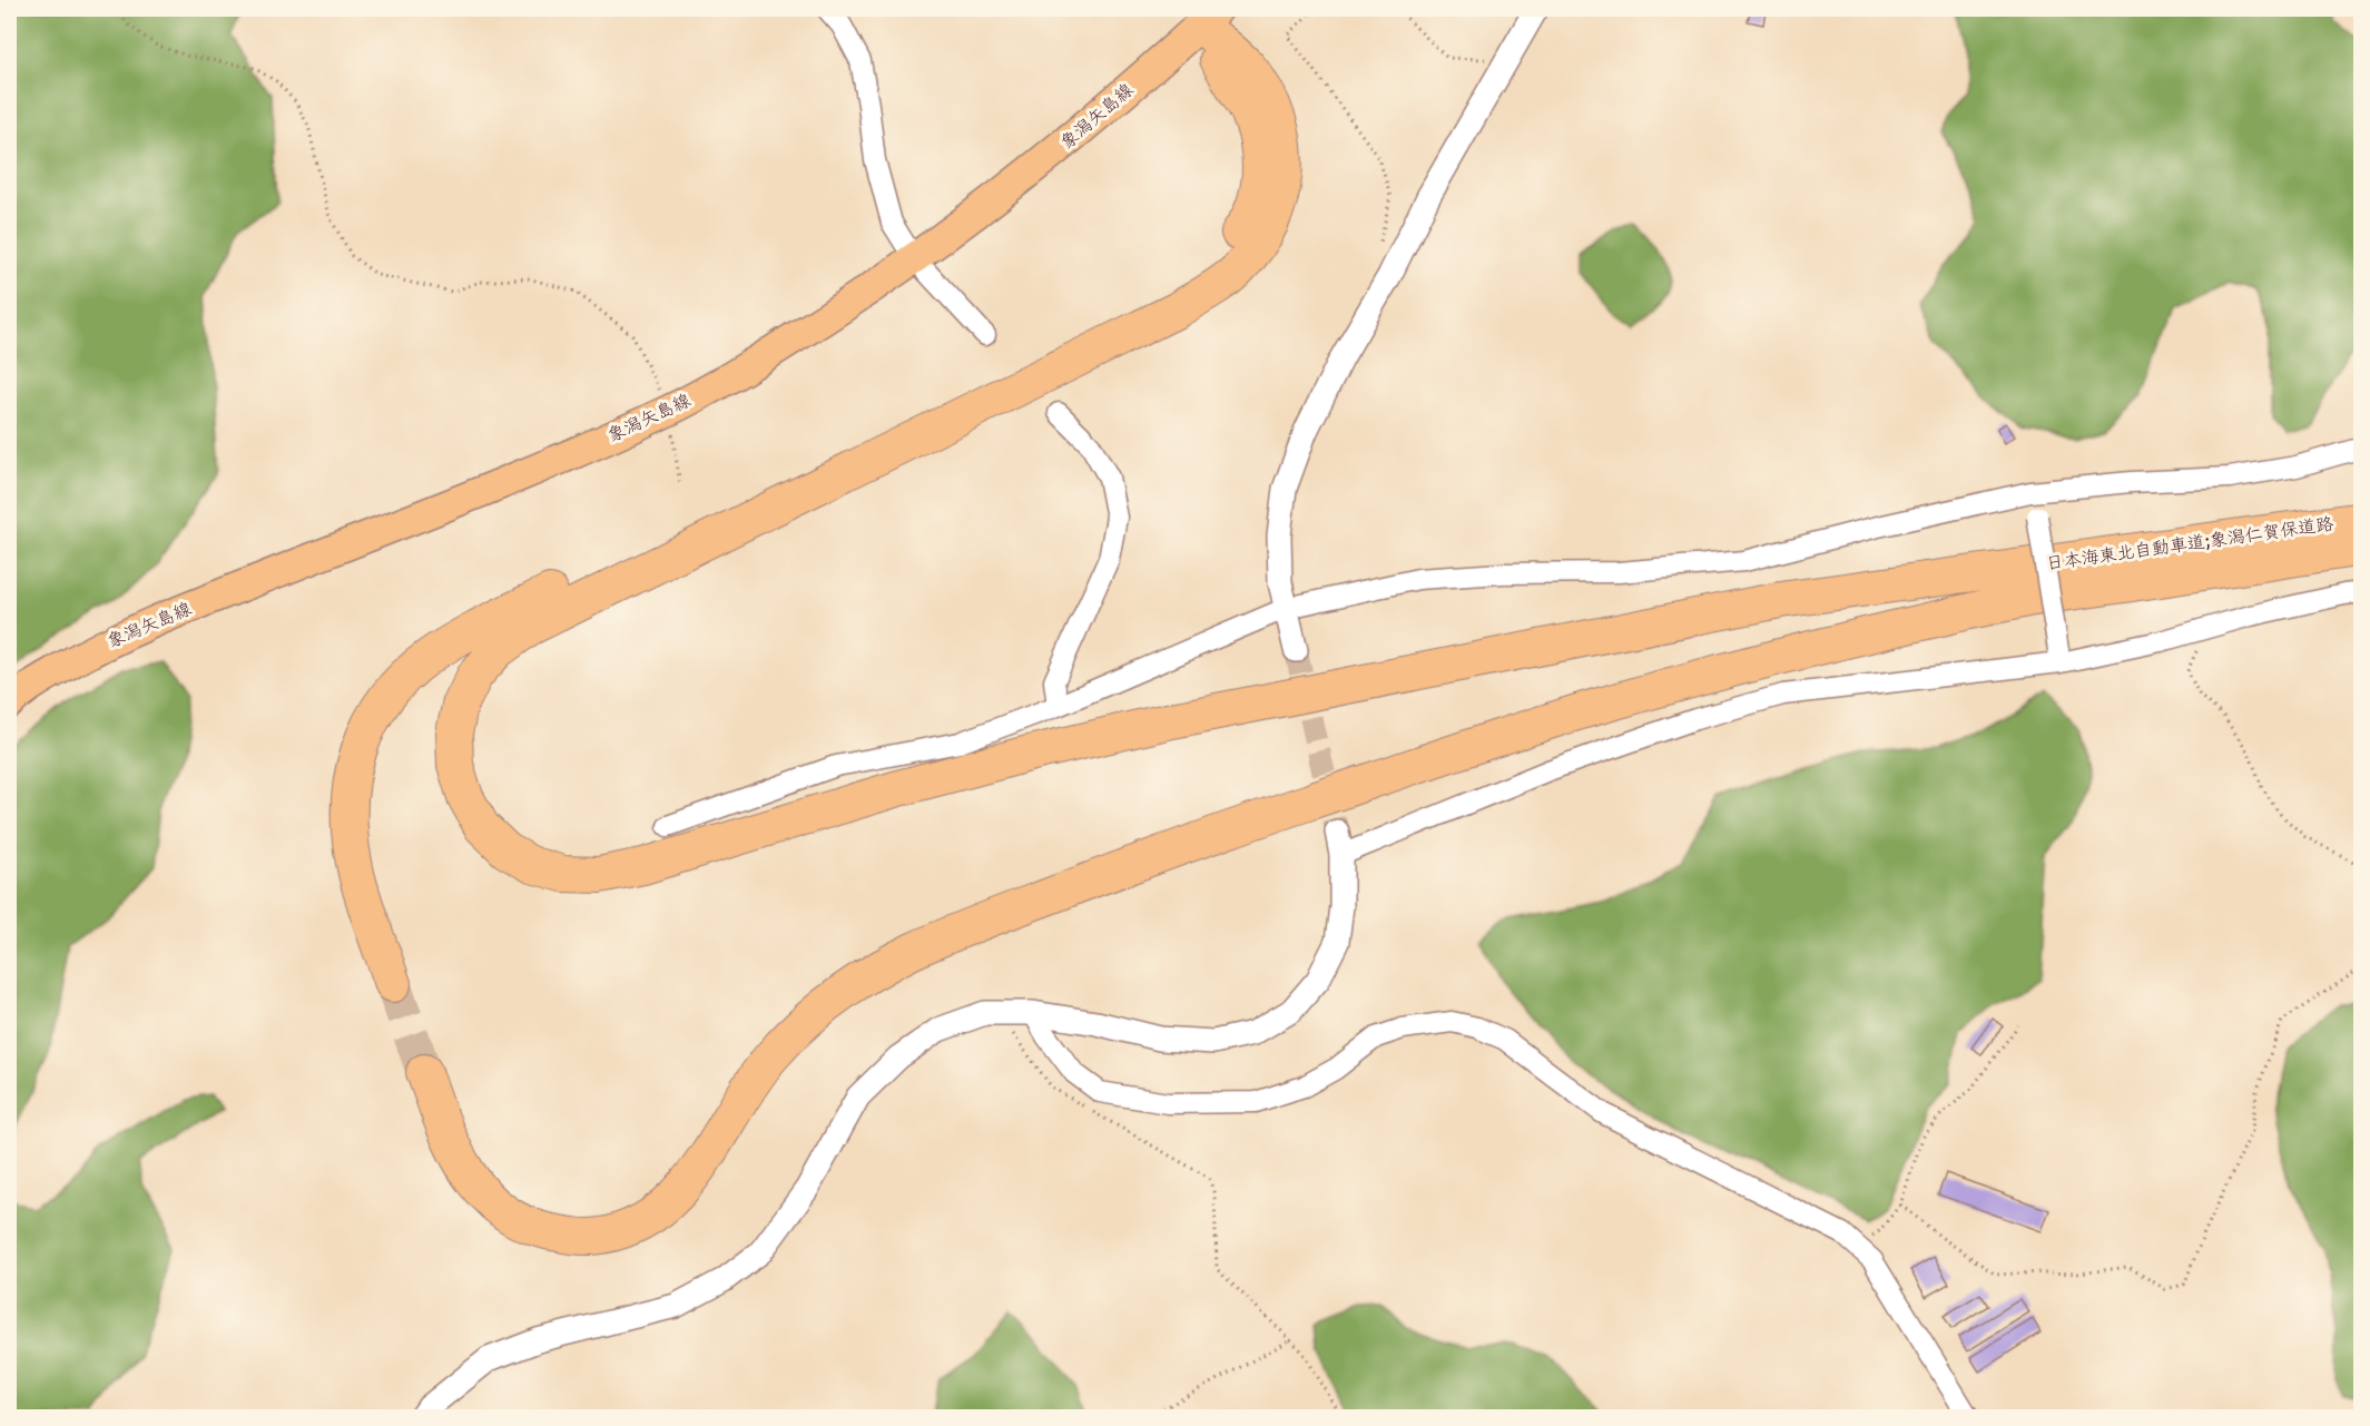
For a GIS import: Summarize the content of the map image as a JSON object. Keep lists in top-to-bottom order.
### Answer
{
  "streets": {
    "highway": ["日本海東北自動車道;象潟仁賀保道路"],
    "main road": ["象潟矢島線"]
  }
}
